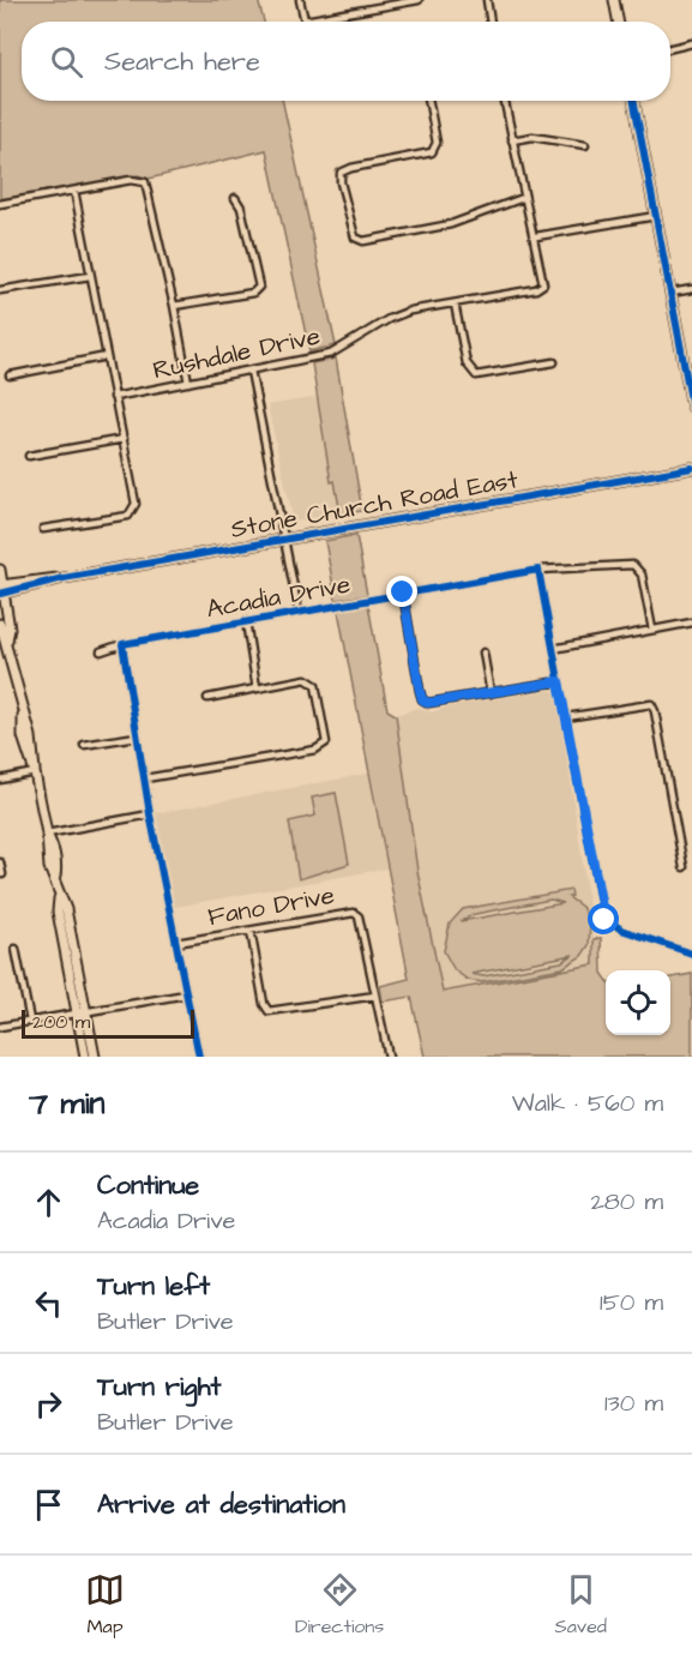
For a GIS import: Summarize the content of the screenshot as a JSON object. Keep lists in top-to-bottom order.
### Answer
{
  "streets": {
    "main road": ["Stone Church Road East"],
    "street": ["Rushdale Drive", "Acadia Drive", "Fano Drive"]
  },
  "scale_bar": "200 m",
  "page": {
    "search": "Search here",
    "scale": "200 m",
    "heading": ["7 min", "Walk · 560 m"],
    "list": [
      ["Continue", "Acadia Drive", "280 m"],
      ["Turn left", "Butler Drive", "150 m"],
      ["Turn right", "Butler Drive", "130 m"],
      "Arrive at destination"
    ],
    "nav": ["Map", "Directions", "Saved"]
  }
}
